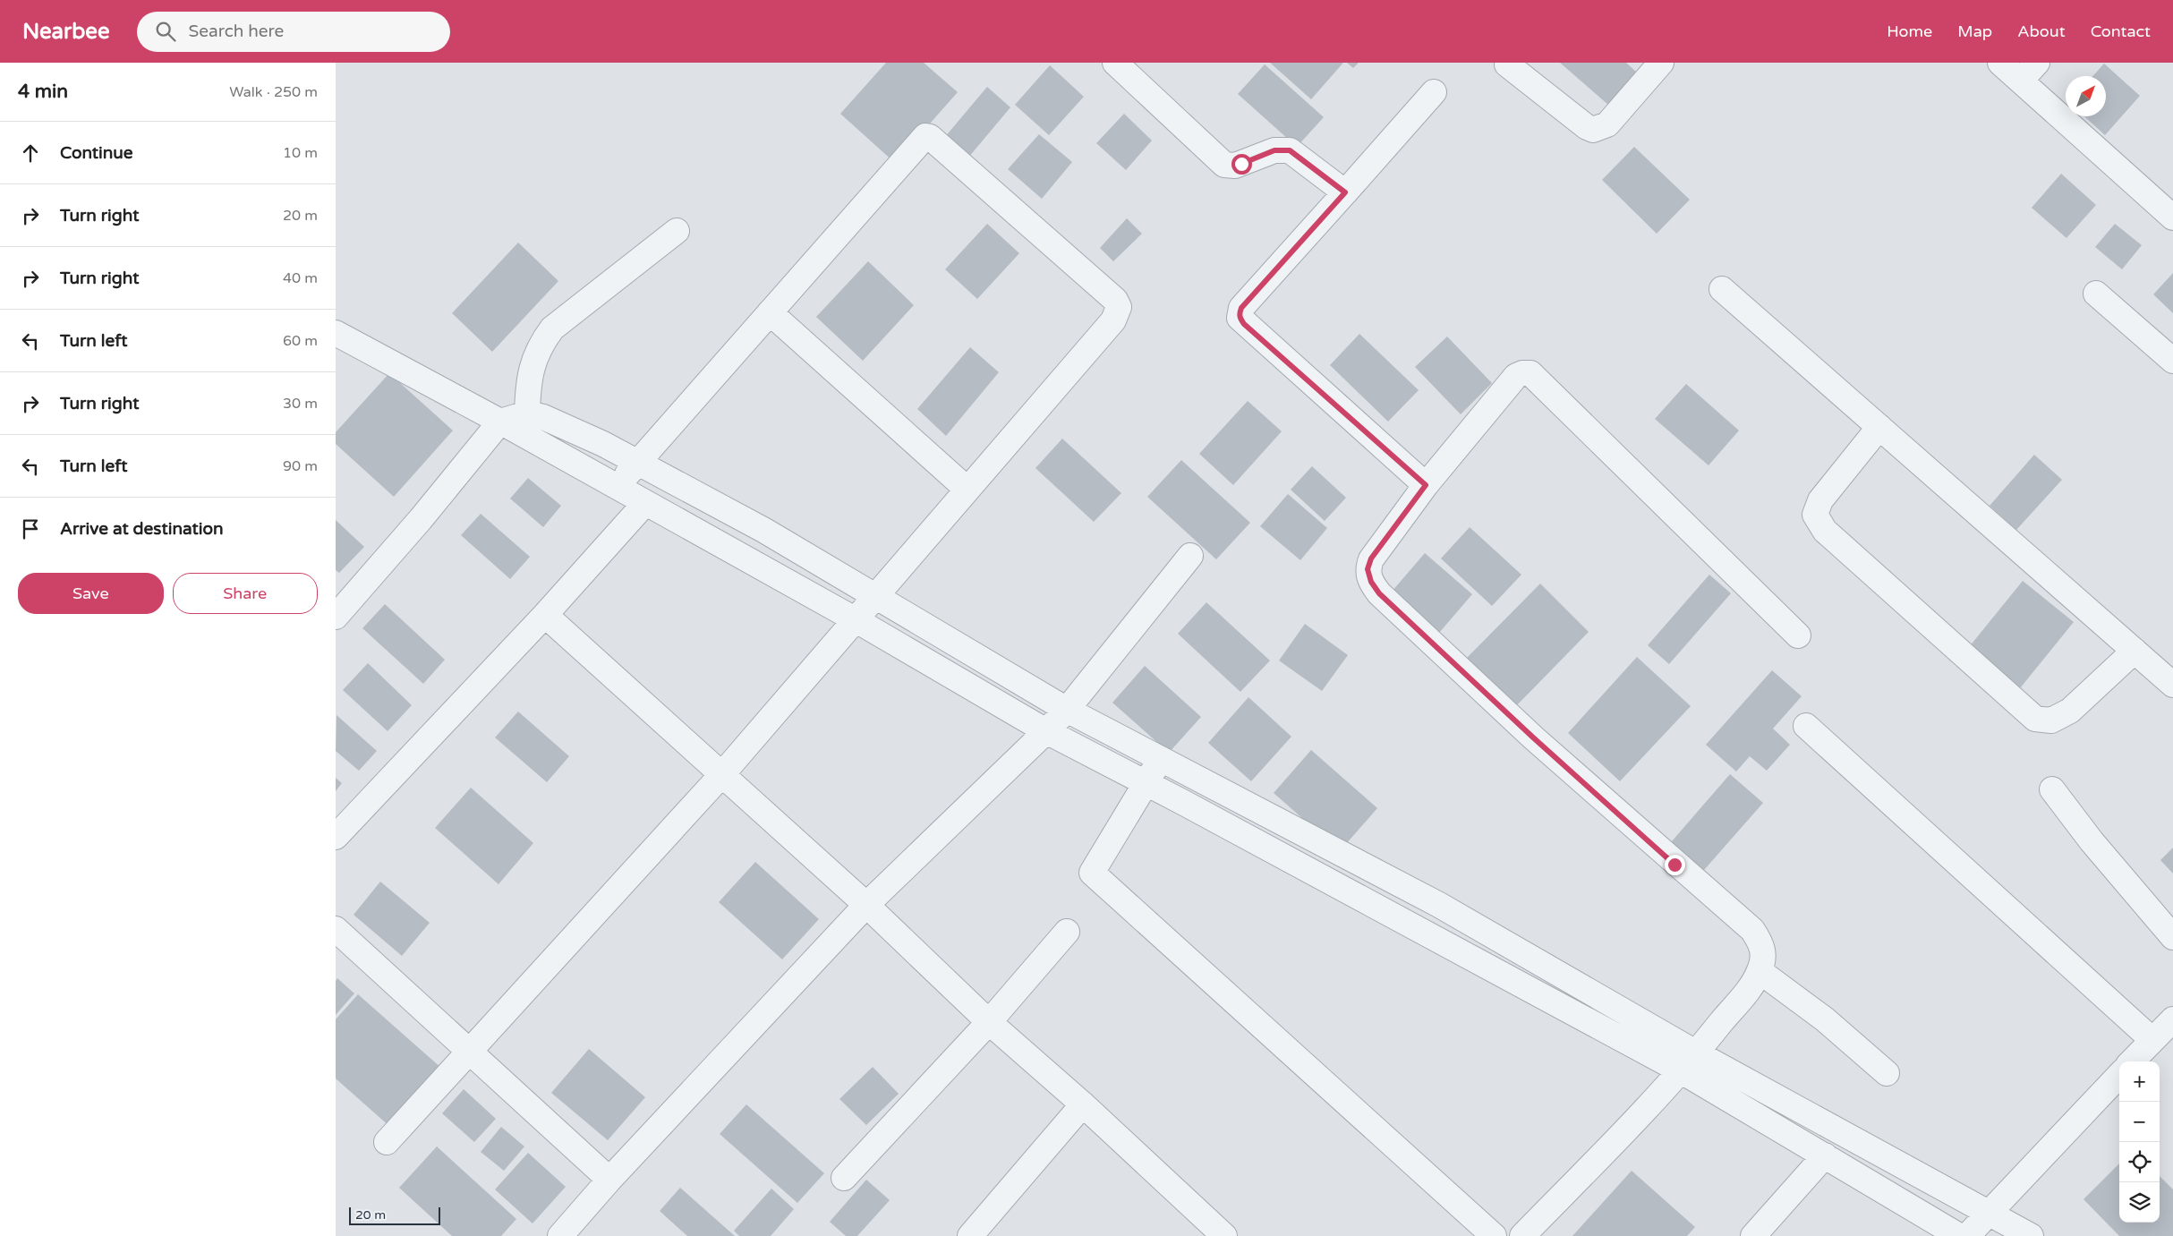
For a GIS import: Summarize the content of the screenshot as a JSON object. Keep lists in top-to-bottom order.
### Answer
{
  "scale_bar": "20 m",
  "north": "top right",
  "page": {
    "header": "Nearbee",
    "search": "Search here",
    "nav": [
      "Home",
      "Map",
      "About",
      "Contact"
    ],
    "heading": ["4 min", "Walk · 250 m"],
    "list": [
      ["Continue", "10 m"],
      ["Turn right", "20 m"],
      ["Turn right", "40 m"],
      ["Turn left", "60 m"],
      ["Turn right", "30 m"],
      ["Turn left", "90 m"],
      "Arrive at destination"
    ],
    "buttons": ["Save", "Share"],
    "map_buttons": ["+", "−"],
    "scale": "20 m"
  }
}
